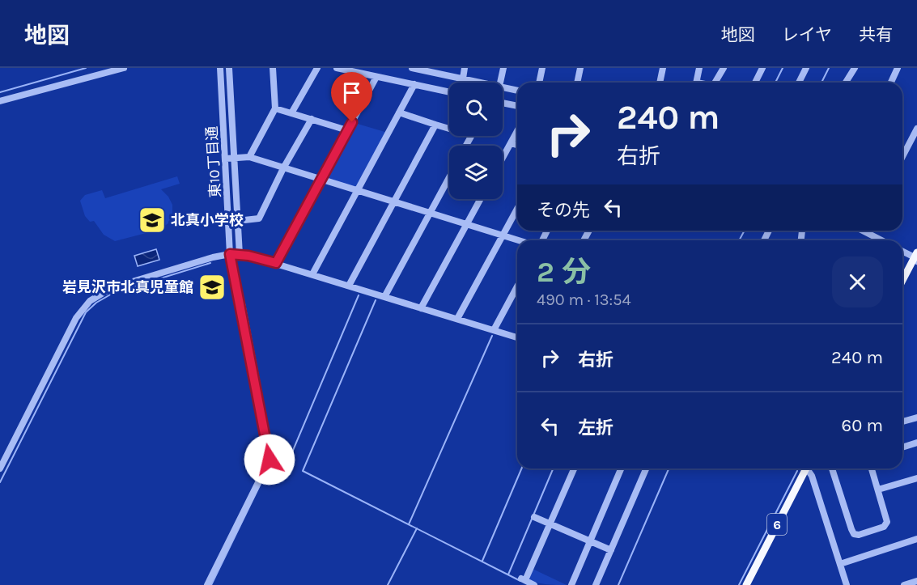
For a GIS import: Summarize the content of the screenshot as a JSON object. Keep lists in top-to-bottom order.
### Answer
{
  "streets": {
    "main road": ["6"],
    "street": ["東10丁目通"]
  },
  "places": {
    "school or university": ["北真小学校", "岩見沢市北真児童館"]
  },
  "page": {
    "header": "地図",
    "nav": ["地図", "レイヤ", "共有"],
    "turn": ["240 m", "右折"],
    "then": "その先",
    "heading": ["2 分", "490 m · 13:54"],
    "list": [
      {
        "name": "右折",
        "value": "240 m"
      },
      {
        "name": "左折",
        "value": "60 m"
      }
    ]
  }
}
